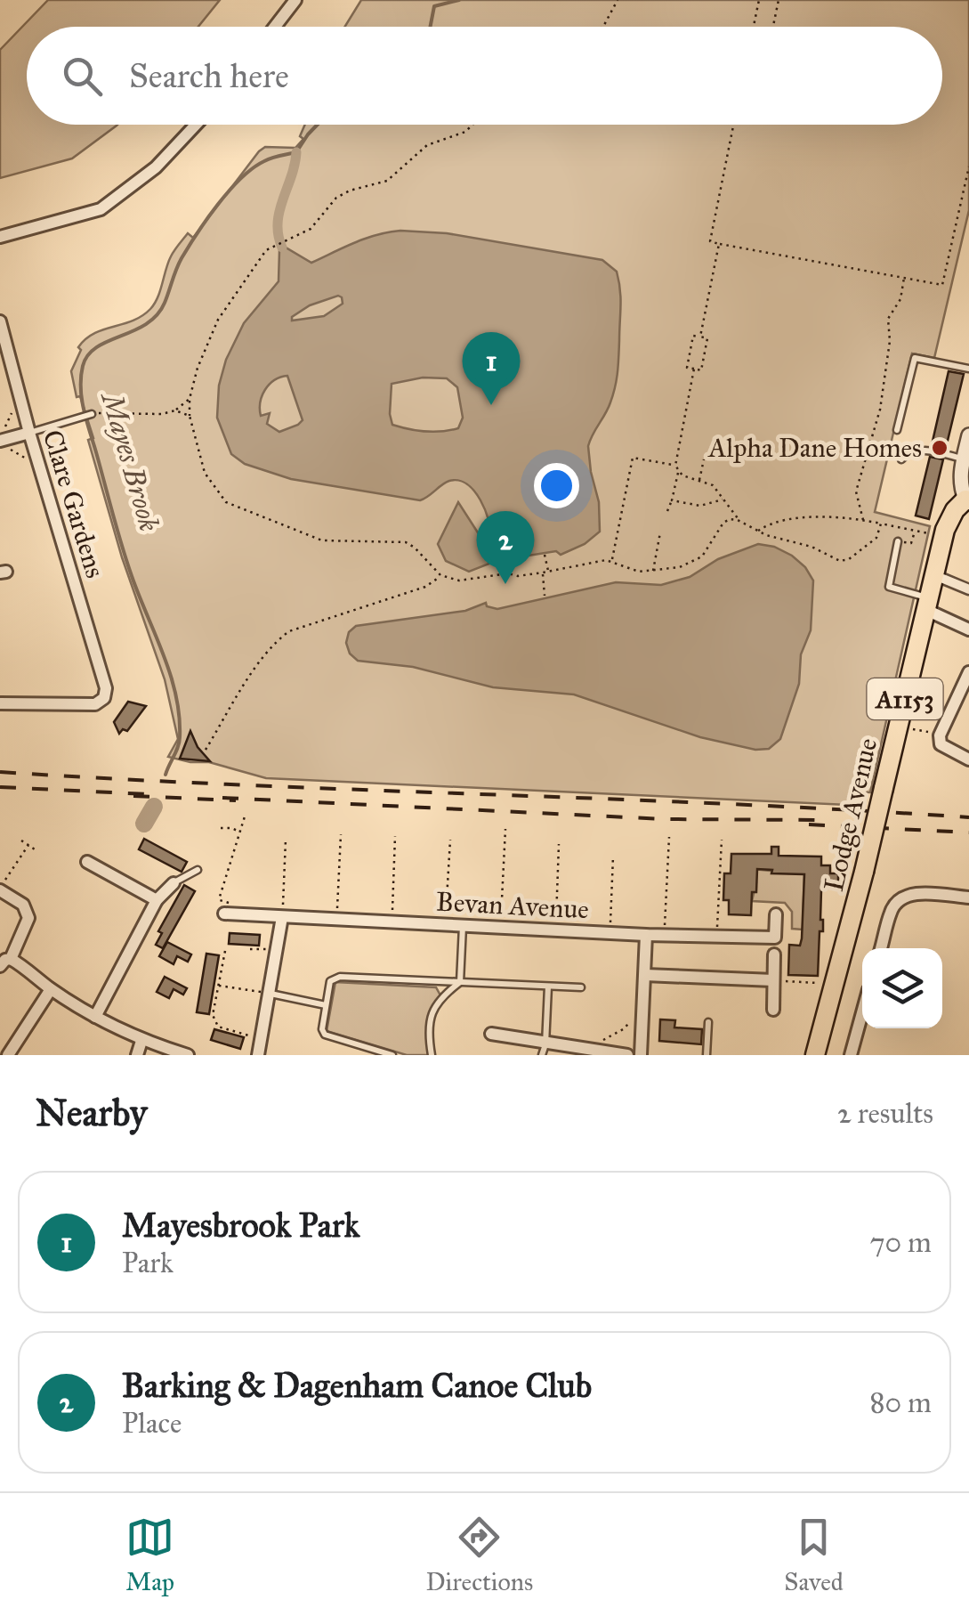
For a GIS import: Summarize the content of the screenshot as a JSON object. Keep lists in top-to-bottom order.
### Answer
{
  "streets": {
    "main road": ["A1153", "Lodge Avenue"],
    "street": ["Clare Gardens", "Bevan Avenue"]
  },
  "water": ["Mayes Brook"],
  "places": ["Alpha Dane Homes"],
  "page": {
    "search": "Search here",
    "pins": ["1", "2"],
    "heading": ["Nearby", "2 results"],
    "list": [
      {
        "mark": "1",
        "name": "Mayesbrook Park",
        "note": "Park",
        "value": "70 m"
      },
      {
        "mark": "2",
        "name": "Barking & Dagenham Canoe Club",
        "note": "Place",
        "value": "80 m"
      }
    ],
    "nav": ["Map", "Directions", "Saved"]
  }
}
